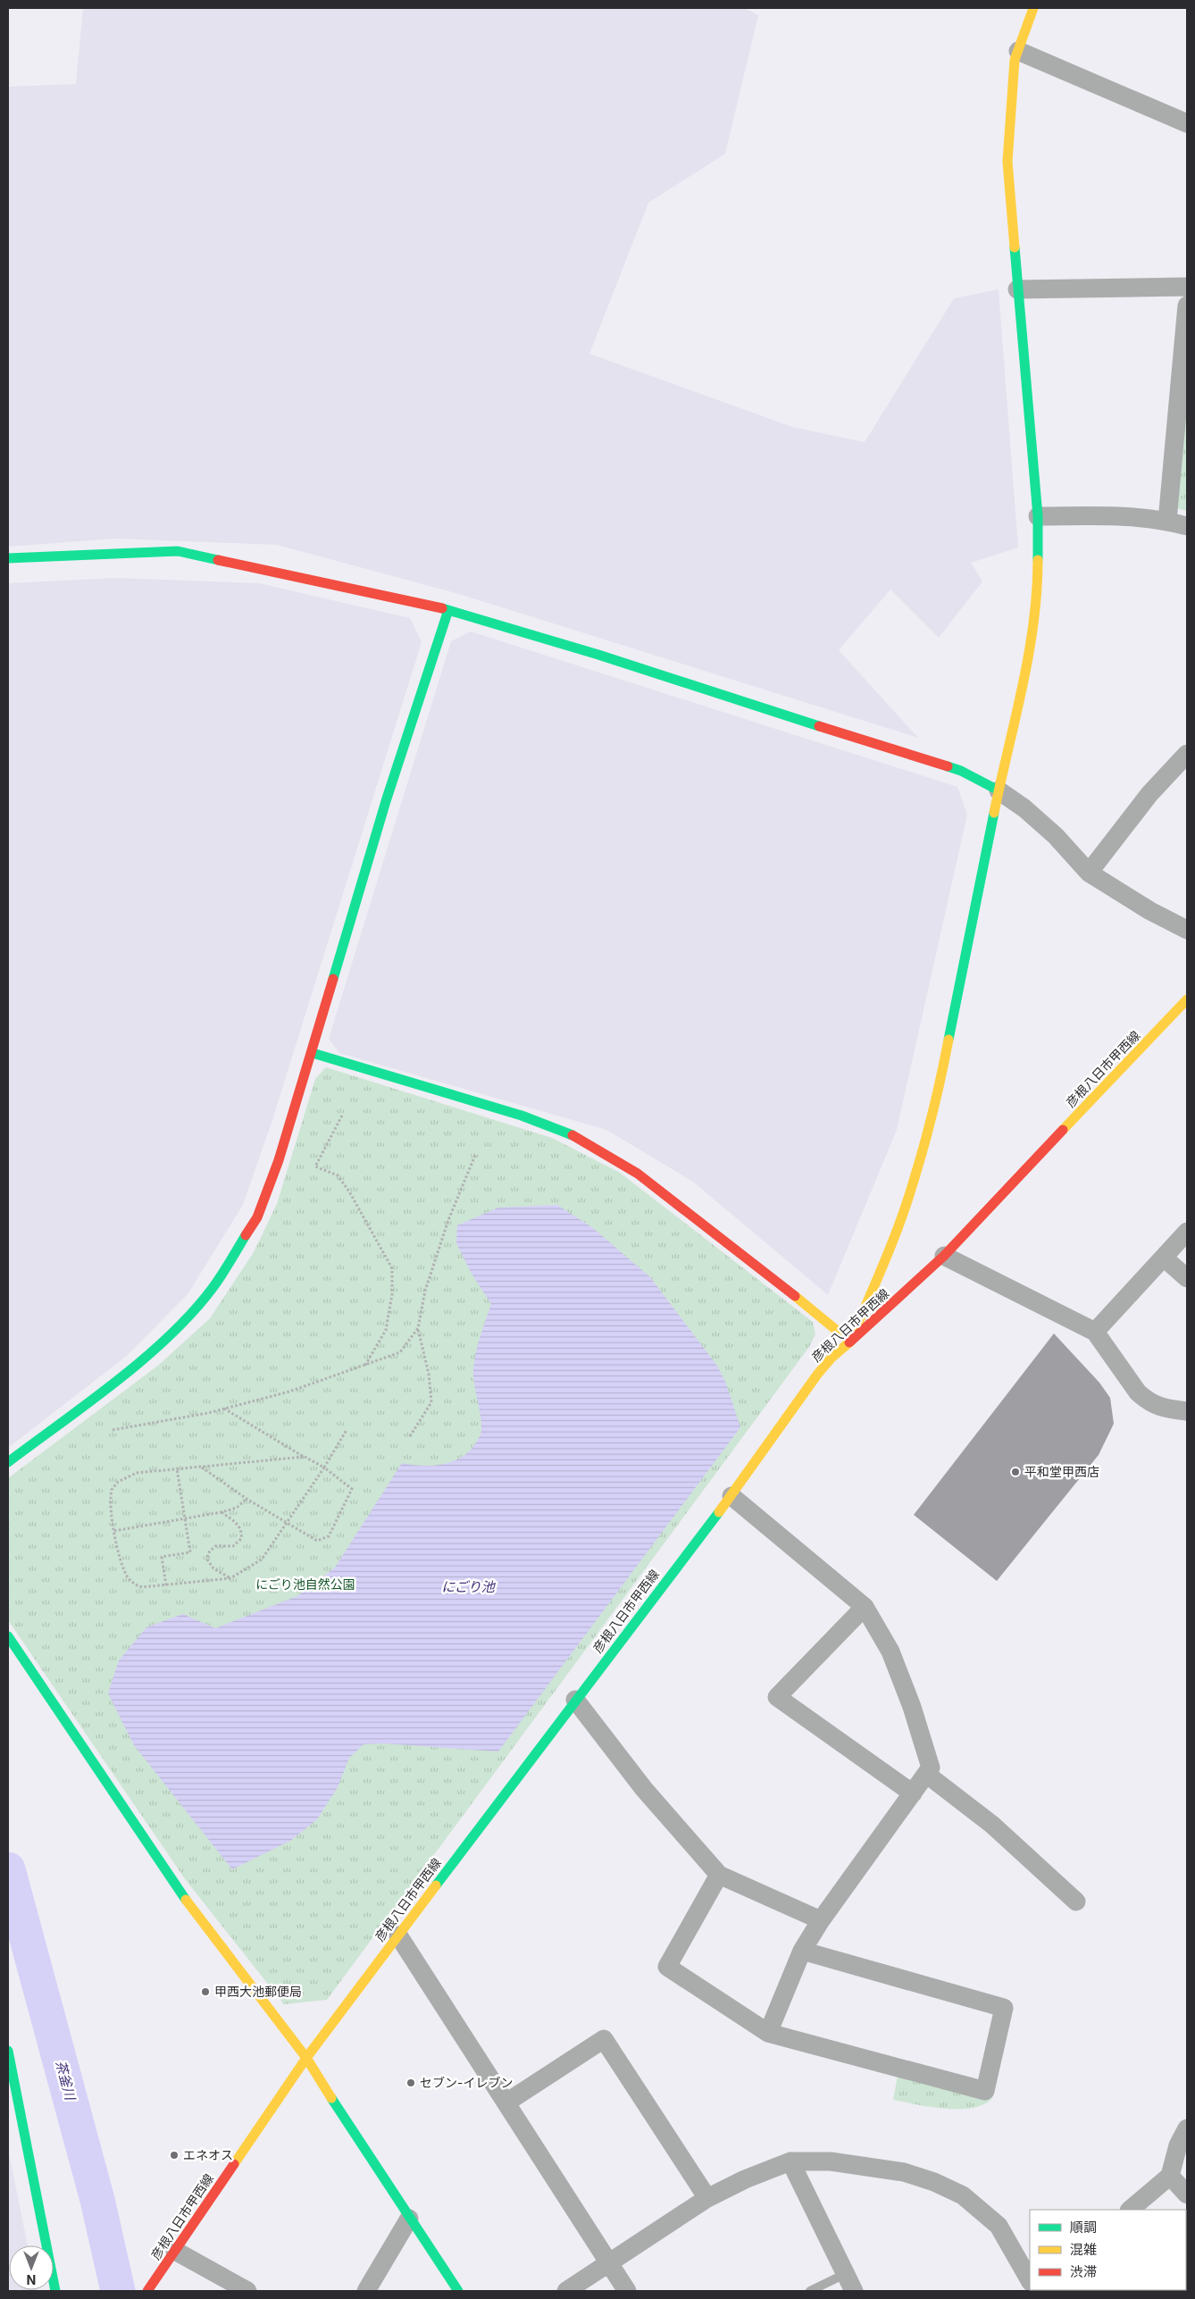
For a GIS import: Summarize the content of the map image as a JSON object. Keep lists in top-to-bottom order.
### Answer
{
  "streets": {
    "street": ["彦根八日市甲西線"]
  },
  "water": ["にごり池", "茶釜川"],
  "parks": ["にごり池自然公園"],
  "places": [
    "平和堂甲西店",
    "甲西大池郵便局",
    "セブン-イレブン",
    "エネオス"
  ],
  "legend": ["順調", "混雑", "渋滞"],
  "north": "bottom"
}
